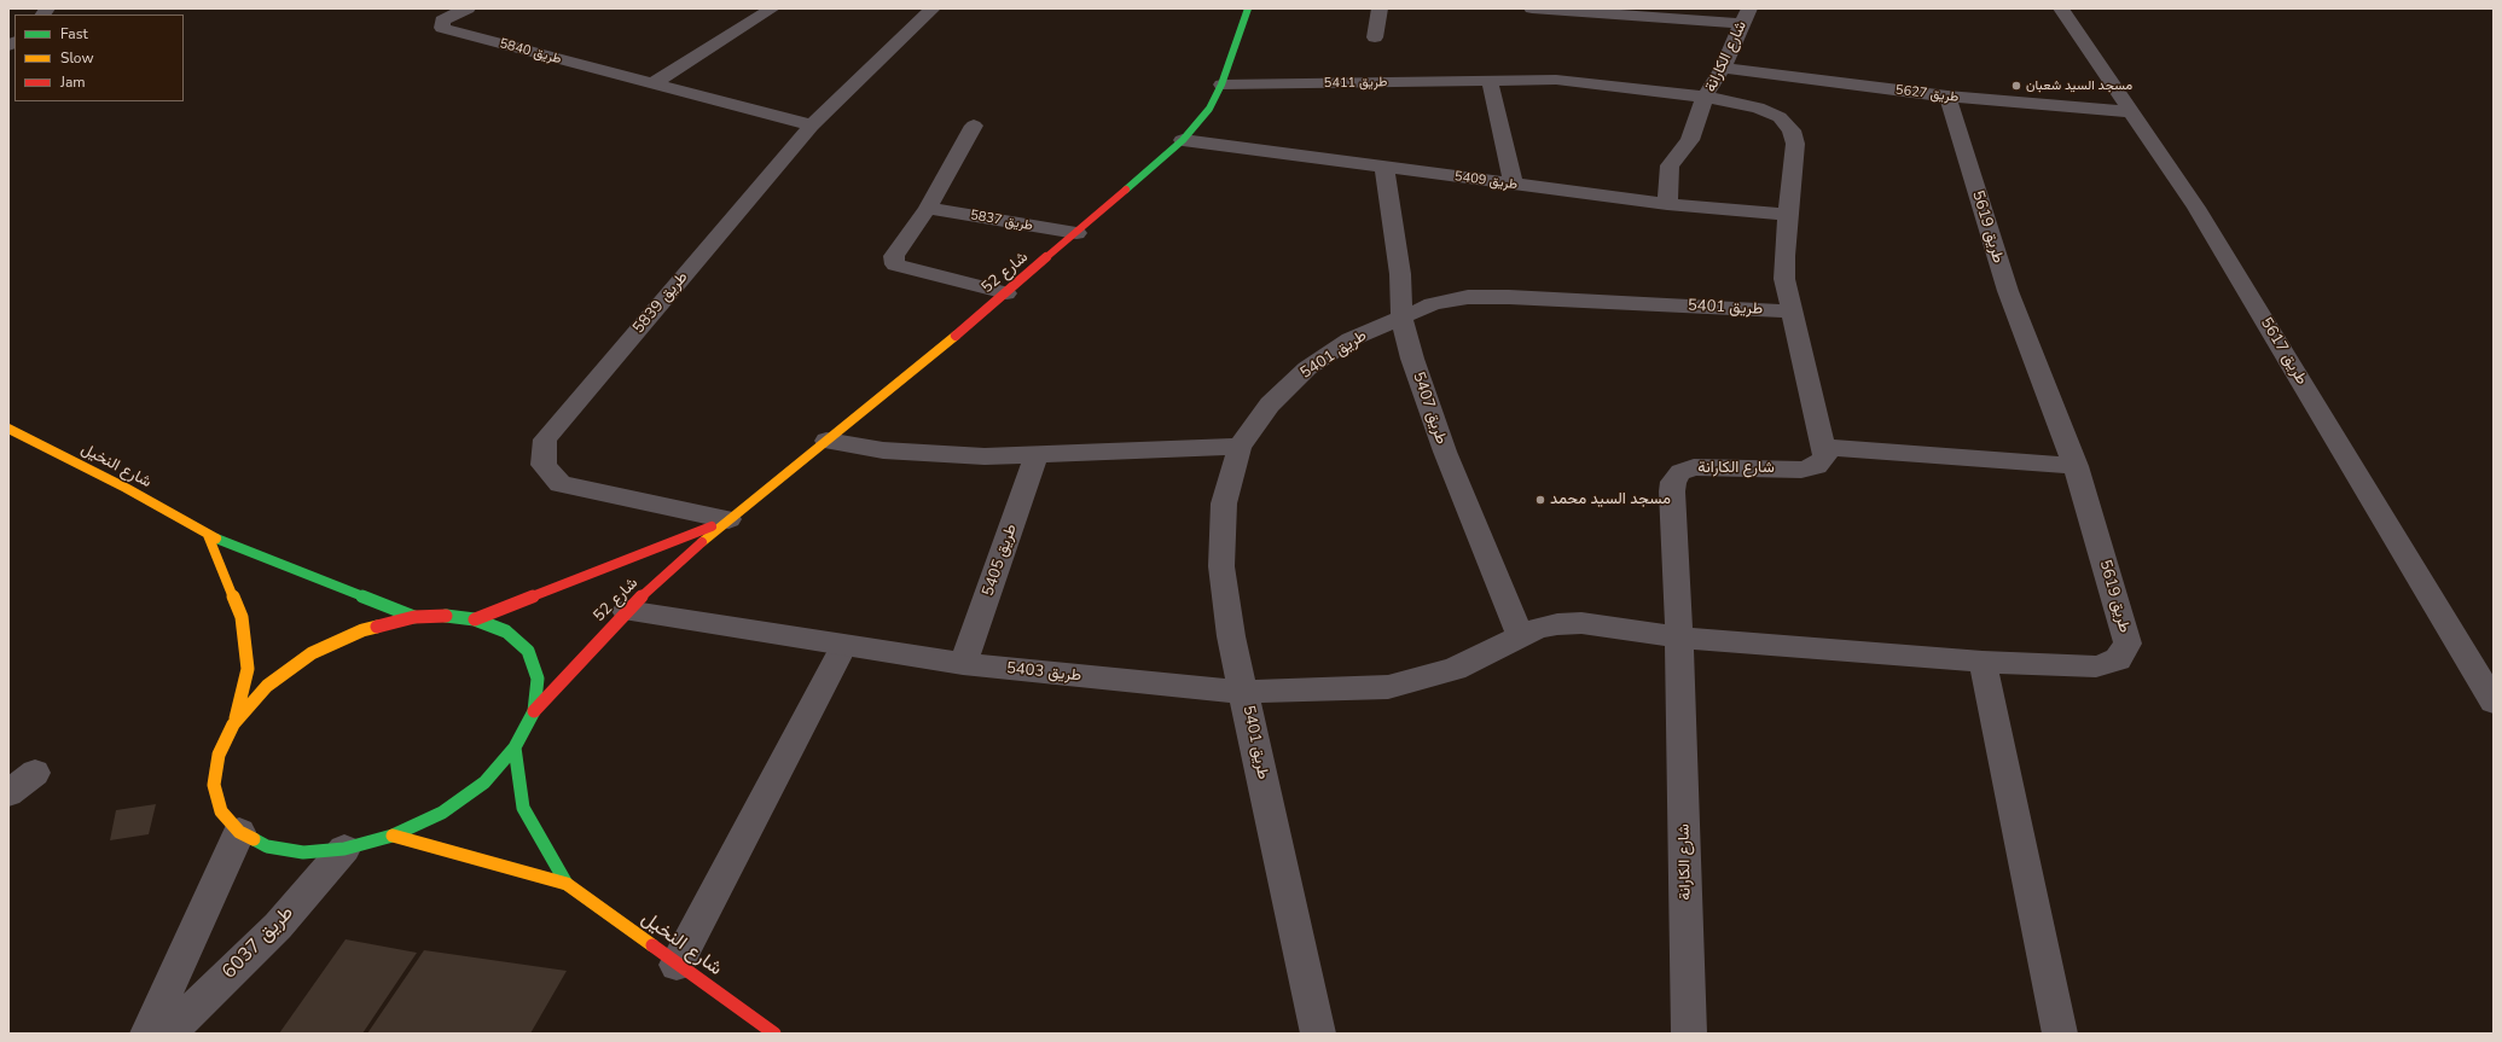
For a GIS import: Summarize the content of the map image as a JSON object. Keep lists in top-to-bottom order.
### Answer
{
  "streets": {
    "street": [
      "طريق 5840",
      "شارع الكارانة",
      "طريق 5411",
      "طريق 5627",
      "طريق 5409",
      "طريق 5837",
      "طريق 5619",
      "شارع 52",
      "طريق 5839",
      "طريق 5401",
      "طريق 5617",
      "طريق 5407",
      "شارع النخيل",
      "طريق 5405",
      "طريق 5403",
      "طريق 6037"
    ]
  },
  "crossings": [
    ["طريق 5840", "طريق 5839"],
    ["شارع الكارانة", "طريق 5411"],
    ["شارع الكارانة", "طريق 5627"],
    ["شارع الكارانة", "طريق 5409"],
    ["شارع الكارانة", "طريق 5619"],
    ["شارع الكارانة", "طريق 5401"],
    ["شارع الكارانة", "طريق 5403"],
    ["طريق 5411", "شارع 52"],
    ["طريق 5627", "طريق 5619"],
    ["طريق 5627", "طريق 5617"],
    ["طريق 5409", "شارع 52"],
    ["طريق 5409", "طريق 5407"],
    ["طريق 5837", "شارع 52"],
    ["طريق 5619", "طريق 5403"],
    ["شارع 52", "طريق 5839"],
    ["شارع 52", "طريق 5403"],
    ["طريق 5401", "طريق 5407"],
    ["طريق 5401", "طريق 5403"],
    ["طريق 5407", "طريق 5403"],
    ["طريق 5405", "طريق 5403"]
  ],
  "places": ["مسجد السيد شعبان", "مسجد السيد محمد"],
  "legend": ["Fast", "Slow", "Jam"]
}
